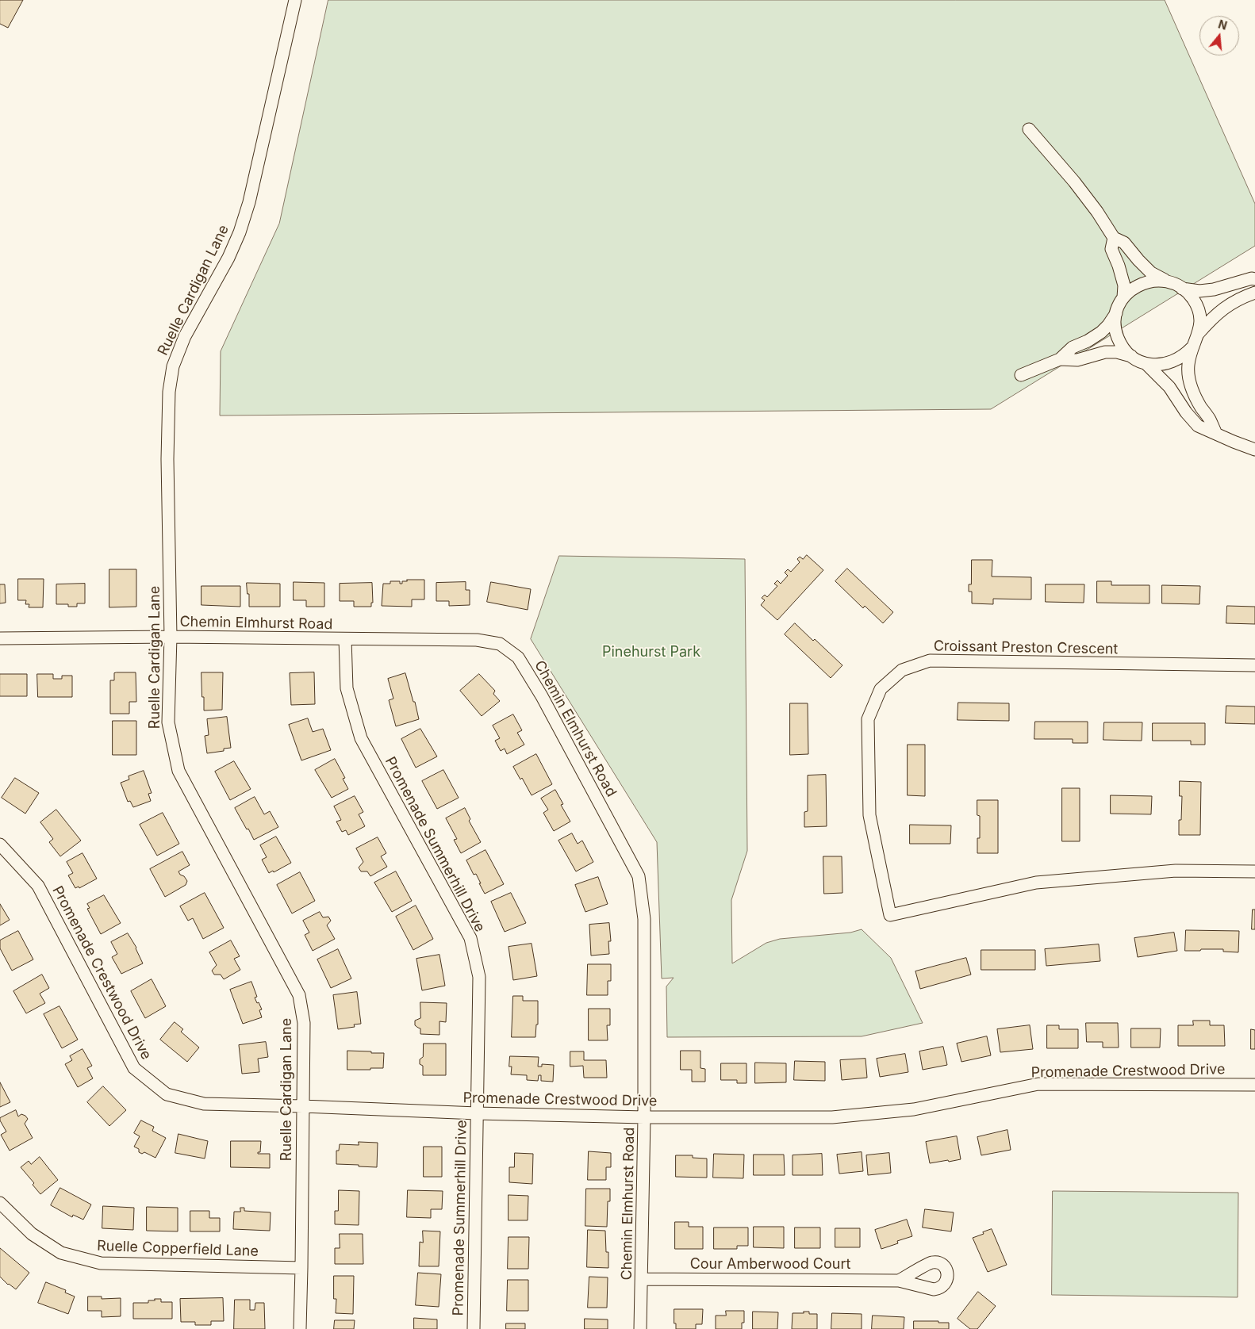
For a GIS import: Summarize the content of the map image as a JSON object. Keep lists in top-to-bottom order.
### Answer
{
  "streets": {
    "street": [
      "Ruelle Cardigan Lane",
      "Chemin Elmhurst Road",
      "Croissant Preston Crescent",
      "Promenade Summerhill Drive",
      "Promenade Crestwood Drive",
      "Ruelle Copperfield Lane",
      "Cour Amberwood Court"
    ]
  },
  "crossings": [
    ["Ruelle Cardigan Lane", "Chemin Elmhurst Road"],
    ["Ruelle Cardigan Lane", "Promenade Crestwood Drive"],
    ["Ruelle Cardigan Lane", "Ruelle Copperfield Lane"],
    ["Chemin Elmhurst Road", "Promenade Summerhill Drive"],
    ["Chemin Elmhurst Road", "Promenade Crestwood Drive"],
    ["Chemin Elmhurst Road", "Cour Amberwood Court"],
    ["Promenade Summerhill Drive", "Promenade Crestwood Drive"]
  ],
  "parks": ["Pinehurst Park"],
  "north": "top"
}
